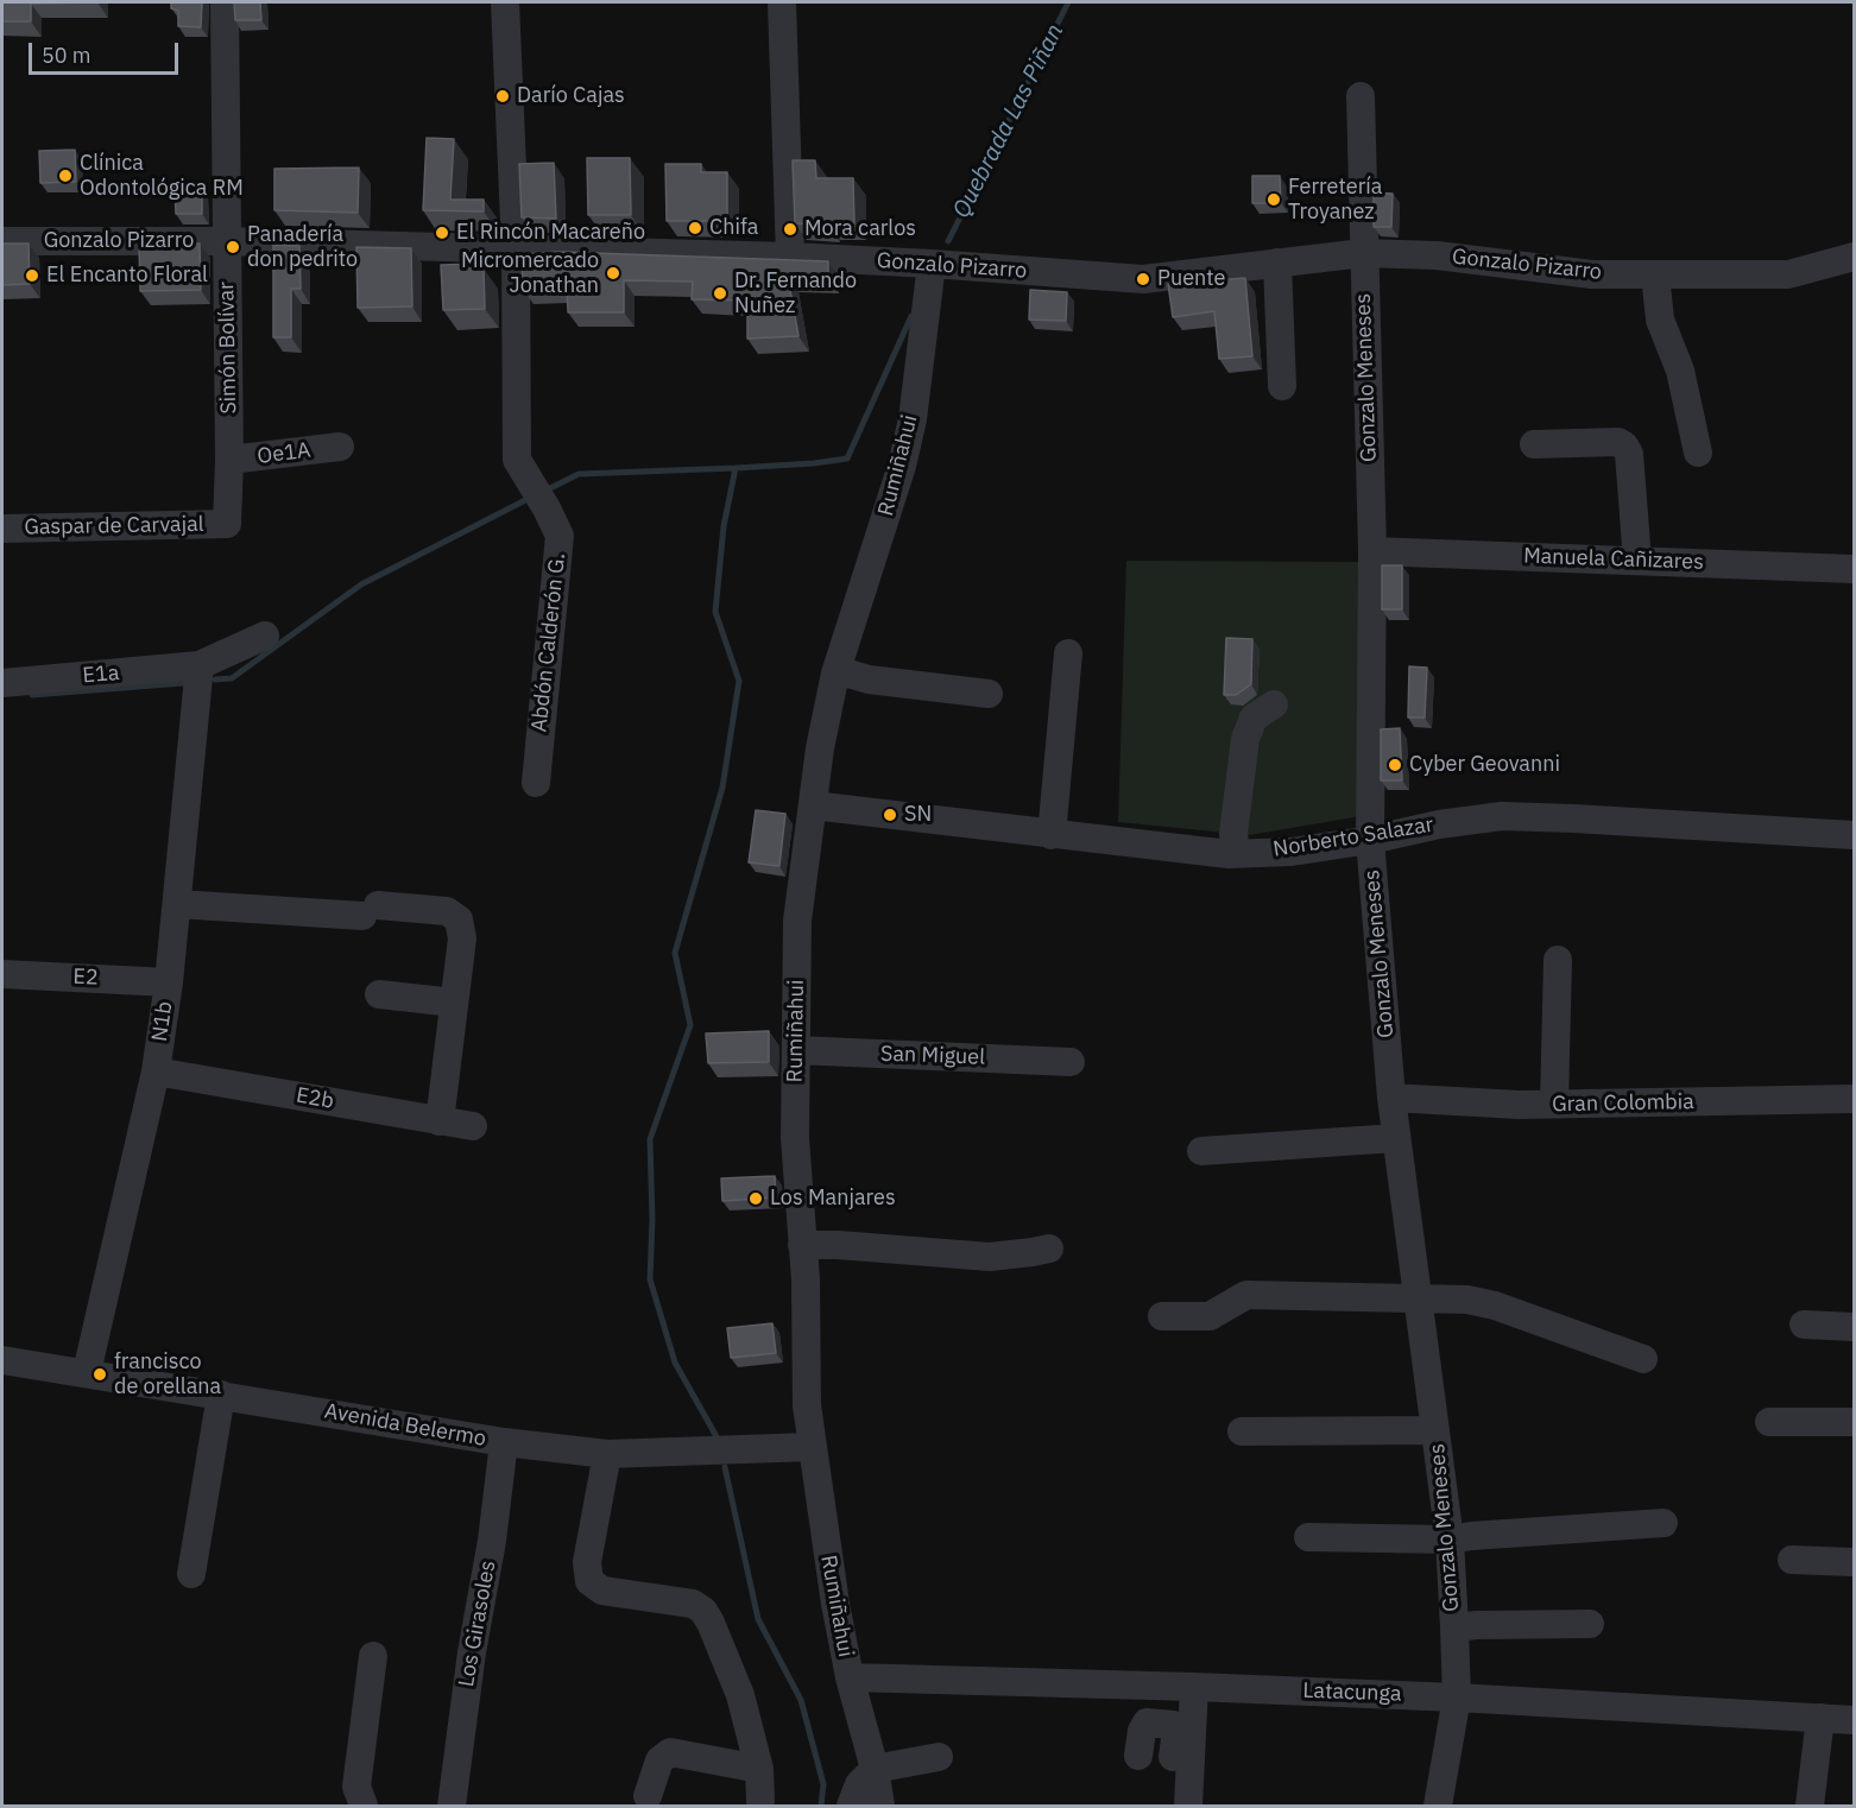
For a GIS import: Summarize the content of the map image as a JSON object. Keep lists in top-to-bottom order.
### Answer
{
  "streets": {
    "street": [
      "Gonzalo Pizarro",
      "Simón Bolívar",
      "Gonzalo Meneses",
      "Oe1A",
      "Rumiñahui",
      "Gaspar de Carvajal",
      "Manuela Cañizares",
      "Abdón Calderón G.",
      "E1a",
      "Norberto Salazar",
      "E2",
      "N1b",
      "San Miguel",
      "E2b",
      "Gran Colombia",
      "Avenida Belermo",
      "Los Girasoles",
      "Latacunga"
    ]
  },
  "crossings": [
    ["Gonzalo Pizarro", "Simón Bolívar"],
    ["Gonzalo Pizarro", "Gonzalo Meneses"],
    ["Gonzalo Pizarro", "Rumiñahui"],
    ["Gonzalo Pizarro", "Abdón Calderón G."],
    ["Simón Bolívar", "Oe1A"],
    ["Simón Bolívar", "Gaspar de Carvajal"],
    ["Gonzalo Meneses", "Manuela Cañizares"],
    ["Gonzalo Meneses", "Norberto Salazar"],
    ["Gonzalo Meneses", "Gran Colombia"],
    ["Gonzalo Meneses", "Latacunga"],
    ["Rumiñahui", "Norberto Salazar"],
    ["Rumiñahui", "San Miguel"],
    ["Rumiñahui", "Avenida Belermo"],
    ["Rumiñahui", "Latacunga"],
    ["E1a", "N1b"],
    ["E2", "N1b"],
    ["N1b", "E2b"],
    ["N1b", "Avenida Belermo"],
    ["Avenida Belermo", "Los Girasoles"]
  ],
  "water": ["Quebrada Las Piñan"],
  "places": [
    "Darío Cajas",
    "Clínica Odontológica RM",
    "Ferretería Troyanez",
    "Chifa",
    "Mora carlos",
    "El Rincón Macareño",
    "Panadería don pedrito",
    "Micromercado Jonathan",
    "El Encanto Floral",
    "Puente",
    "Dr. Fernando Nuñez",
    "Cyber Geovanni",
    "SN",
    "Los Manjares",
    "francisco de orellana"
  ],
  "scale_bar": "50 m"
}
